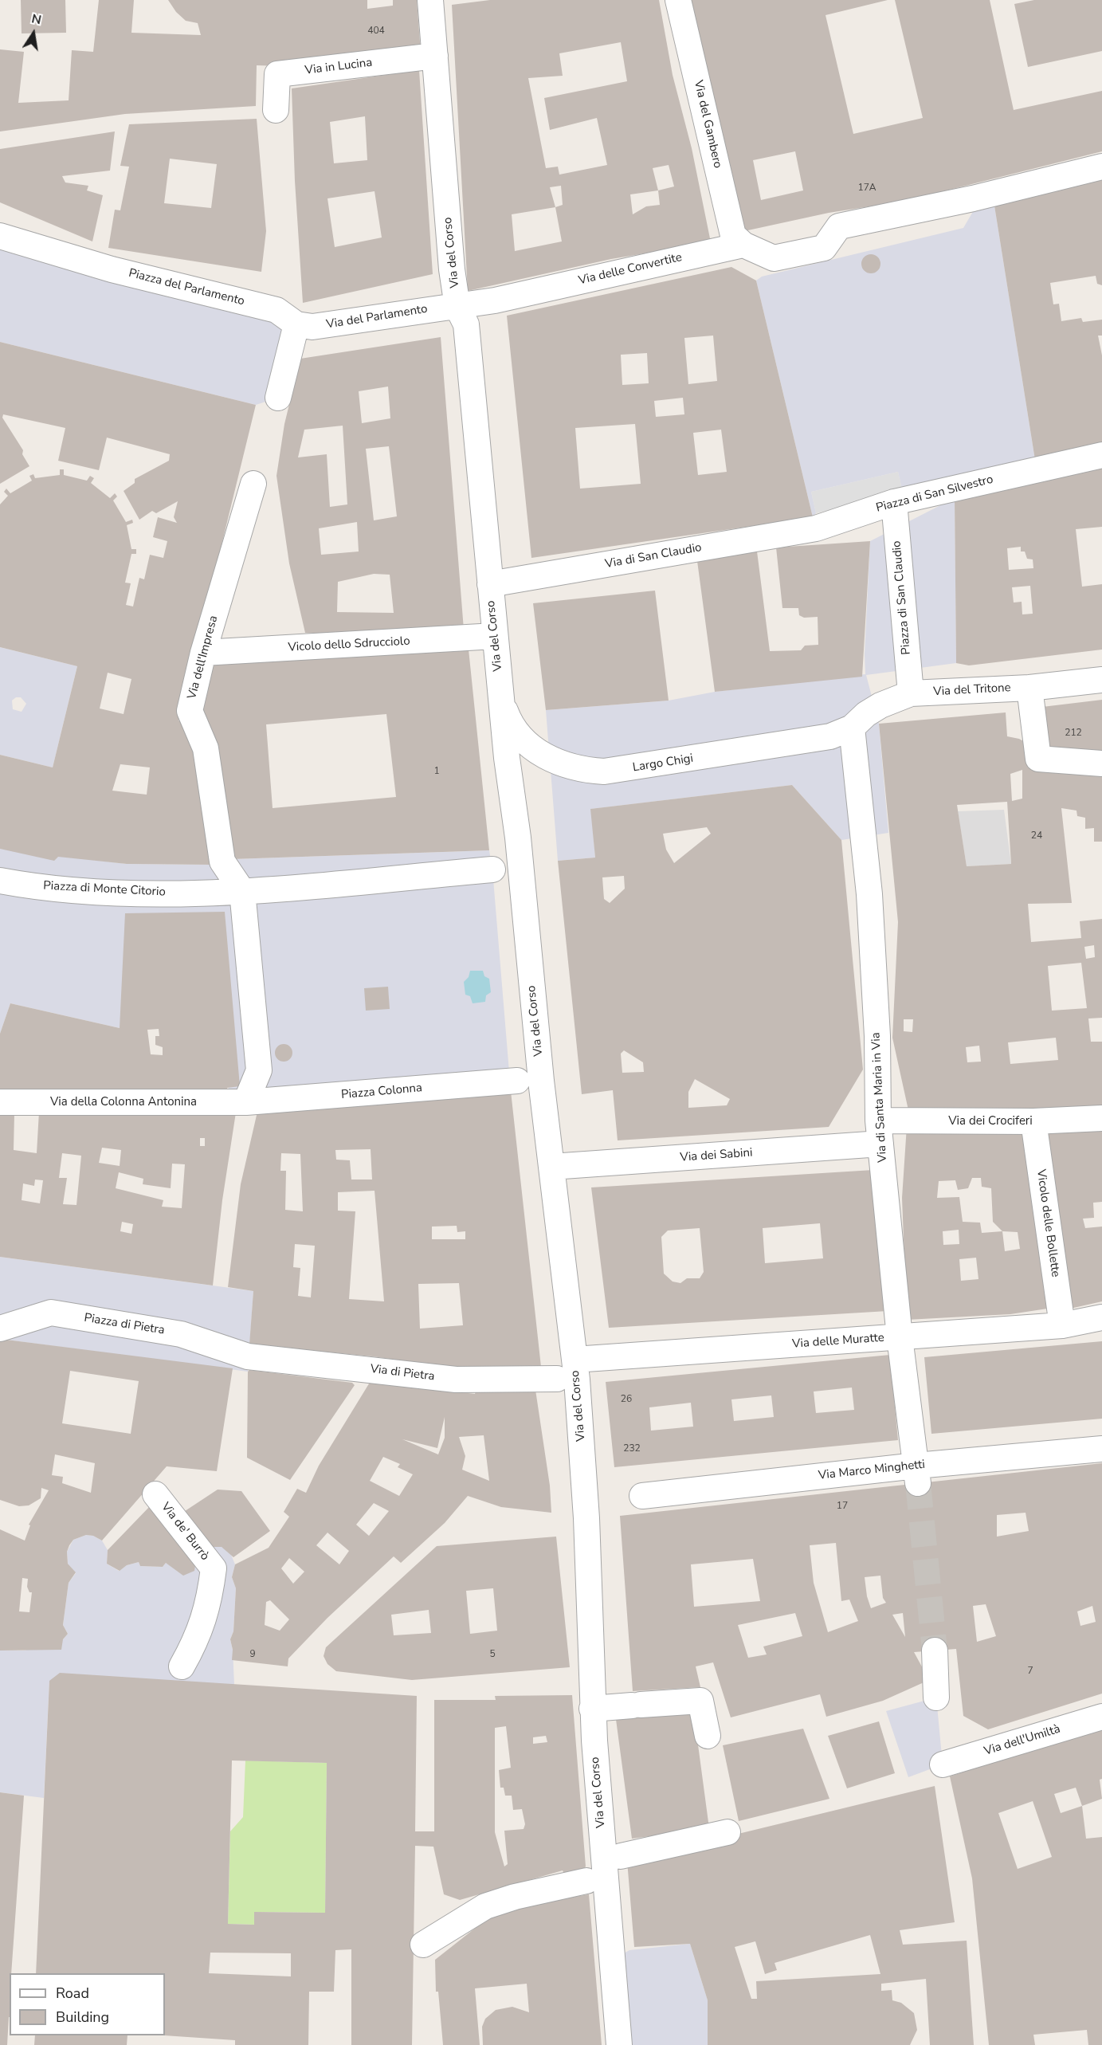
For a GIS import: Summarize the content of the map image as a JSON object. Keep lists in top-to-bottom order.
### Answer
{
  "streets": {
    "street": [
      "Via in Lucina",
      "Via del Gambero",
      "Via del Corso",
      "Via delle Convertite",
      "Piazza del Parlamento",
      "Via del Parlamento",
      "Piazza di San Silvestro",
      "Via di San Claudio",
      "Piazza di San Claudio",
      "Vicolo dello Sdrucciolo",
      "Via dell'Impresa",
      "Via del Tritone",
      "Largo Chigi",
      "Piazza di Monte Citorio",
      "Piazza Colonna",
      "Via di Santa Maria in Via",
      "Via della Colonna Antonina",
      "Via dei Crociferi",
      "Via dei Sabini",
      "Vicolo delle Bollette",
      "Piazza di Pietra",
      "Via delle Muratte",
      "Via di Pietra",
      "Via Marco Minghetti",
      "Via de' Burrò",
      "Via dell'Umiltà"
    ]
  },
  "crossings": [
    ["Via in Lucina", "Via del Corso"],
    ["Via del Gambero", "Via delle Convertite"],
    ["Via del Corso", "Via delle Convertite"],
    ["Via del Corso", "Via del Parlamento"],
    ["Via del Corso", "Via di San Claudio"],
    ["Via del Corso", "Vicolo dello Sdrucciolo"],
    ["Via del Corso", "Largo Chigi"],
    ["Via del Corso", "Via dei Sabini"],
    ["Via del Corso", "Via delle Muratte"],
    ["Via delle Convertite", "Via del Parlamento"],
    ["Piazza del Parlamento", "Via del Parlamento"],
    ["Piazza di San Silvestro", "Via di San Claudio"],
    ["Piazza di San Silvestro", "Piazza di San Claudio"],
    ["Piazza di San Claudio", "Via del Tritone"],
    ["Vicolo dello Sdrucciolo", "Via dell'Impresa"],
    ["Via dell'Impresa", "Piazza di Monte Citorio"],
    ["Via del Tritone", "Largo Chigi"],
    ["Via del Tritone", "Via di Santa Maria in Via"],
    ["Largo Chigi", "Via di Santa Maria in Via"],
    ["Piazza Colonna", "Via della Colonna Antonina"],
    ["Via di Santa Maria in Via", "Via dei Crociferi"],
    ["Via di Santa Maria in Via", "Via dei Sabini"],
    ["Via di Santa Maria in Via", "Via delle Muratte"],
    ["Via di Santa Maria in Via", "Via Marco Minghetti"],
    ["Via dei Crociferi", "Via dei Sabini"],
    ["Via dei Crociferi", "Vicolo delle Bollette"],
    ["Vicolo delle Bollette", "Via delle Muratte"],
    ["Piazza di Pietra", "Via di Pietra"]
  ],
  "house_numbers": [
    "404",
    "17A",
    "212",
    "1",
    "24",
    "26",
    "232",
    "17",
    "9",
    "5",
    "7"
  ],
  "legend": ["Road", "Building"],
  "north": "top"
}
